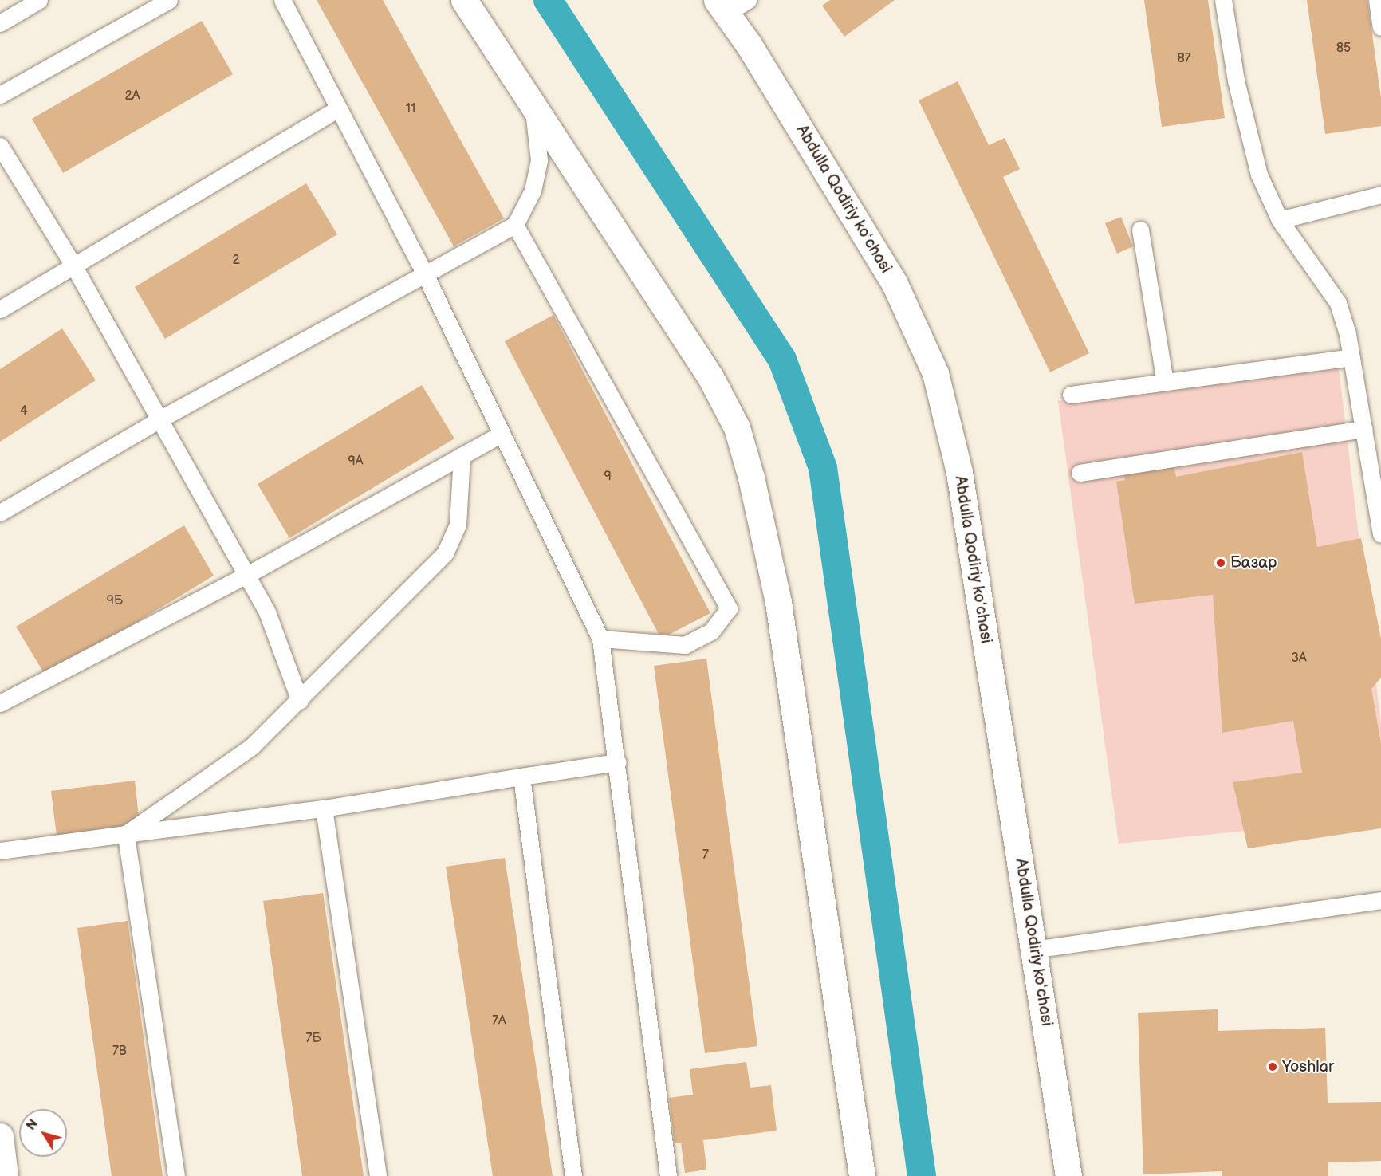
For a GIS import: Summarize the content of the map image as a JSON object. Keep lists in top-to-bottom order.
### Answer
{
  "streets": {
    "street": ["Abdulla Qodiriy koʻchasi"]
  },
  "places": ["Базар", "Yoshlar"],
  "house_numbers": [
    "85",
    "87",
    "2А",
    "11",
    "2",
    "4",
    "9А",
    "9",
    "9Б",
    "3А",
    "7",
    "7А",
    "7Б",
    "7В"
  ],
  "north": "top left"
}
